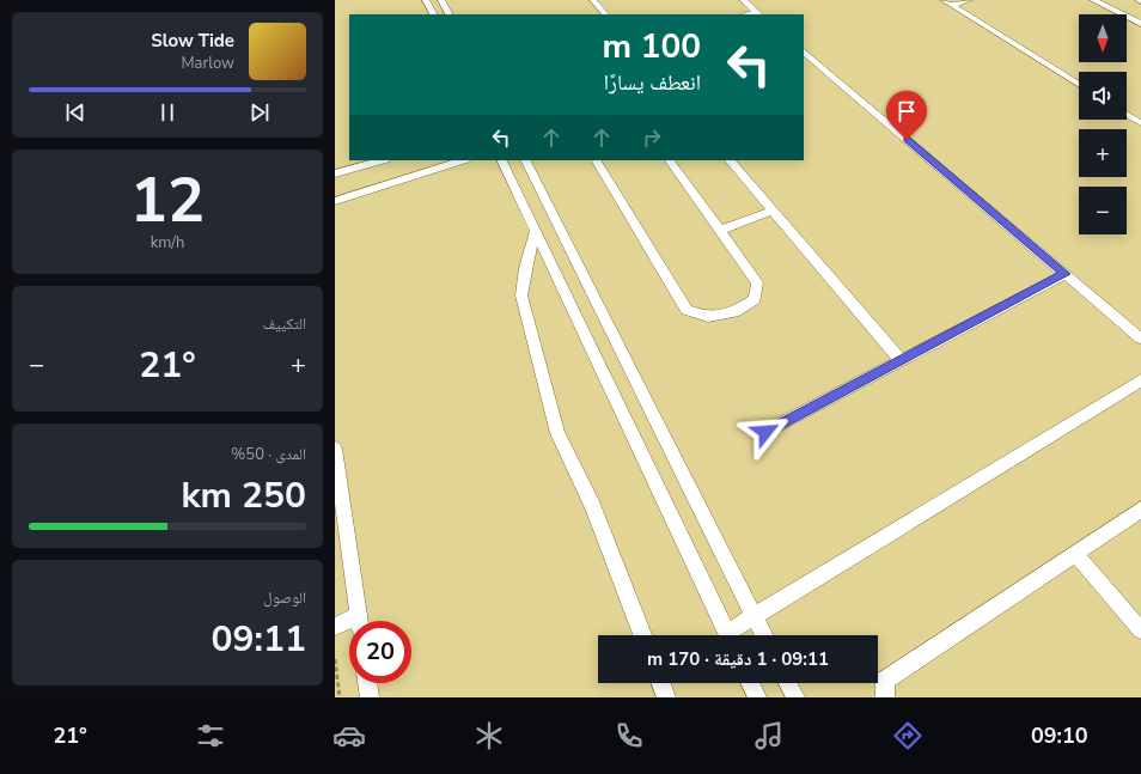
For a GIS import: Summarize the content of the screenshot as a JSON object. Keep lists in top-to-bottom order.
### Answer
{
  "north": "bottom",
  "page": {
    "map_buttons": ["+", "−"],
    "turn": ["100 m", "انعطف يسارًا"],
    "song": ["Slow Tide", "Marlow"],
    "tile": [
      ["12", "km/h"],
      "التكييف",
      ["المدى · 50%", "250 km"],
      ["الوصول", "09:11"]
    ],
    "heat": ["−", "21°", "+"],
    "limit": "20",
    "trip": "09:11 · 1 دقيقة · 170 m",
    "tabs": ["09:10", "21°"]
  }
}
